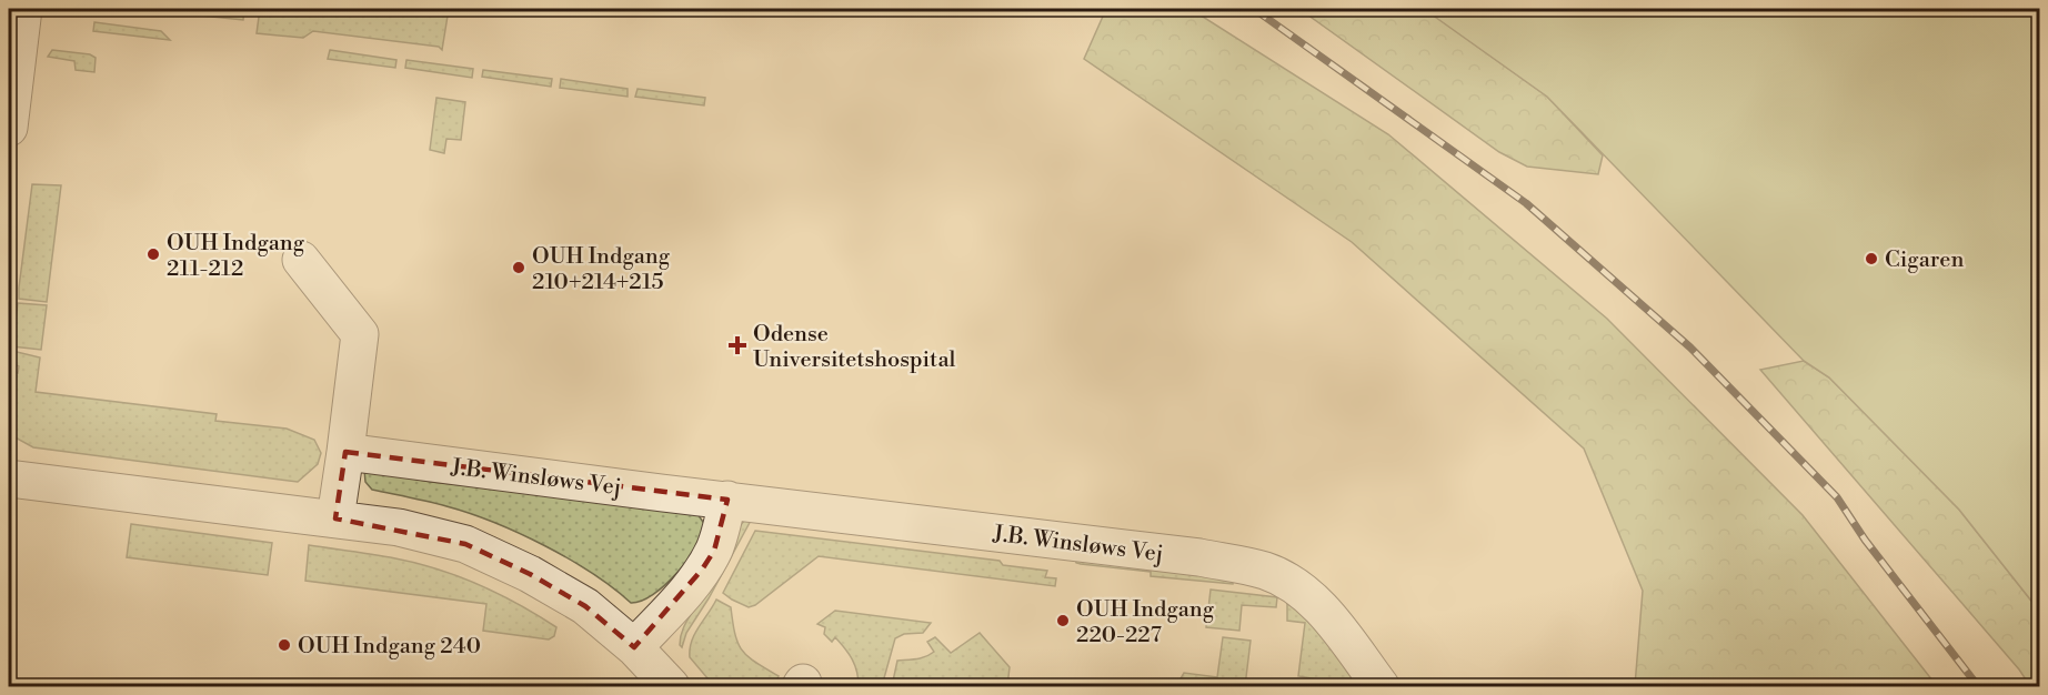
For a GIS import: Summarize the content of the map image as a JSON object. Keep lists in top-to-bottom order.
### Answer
{
  "streets": {
    "street": ["J.B. Winsløws Vej"]
  },
  "places": {
    "other": [
      "OUH Indgang 211-212",
      "Cigaren",
      "OUH Indgang 210+214+215",
      "OUH Indgang 220-227",
      "OUH Indgang 240"
    ],
    "health": ["Odense Universitetshospital"]
  }
}
